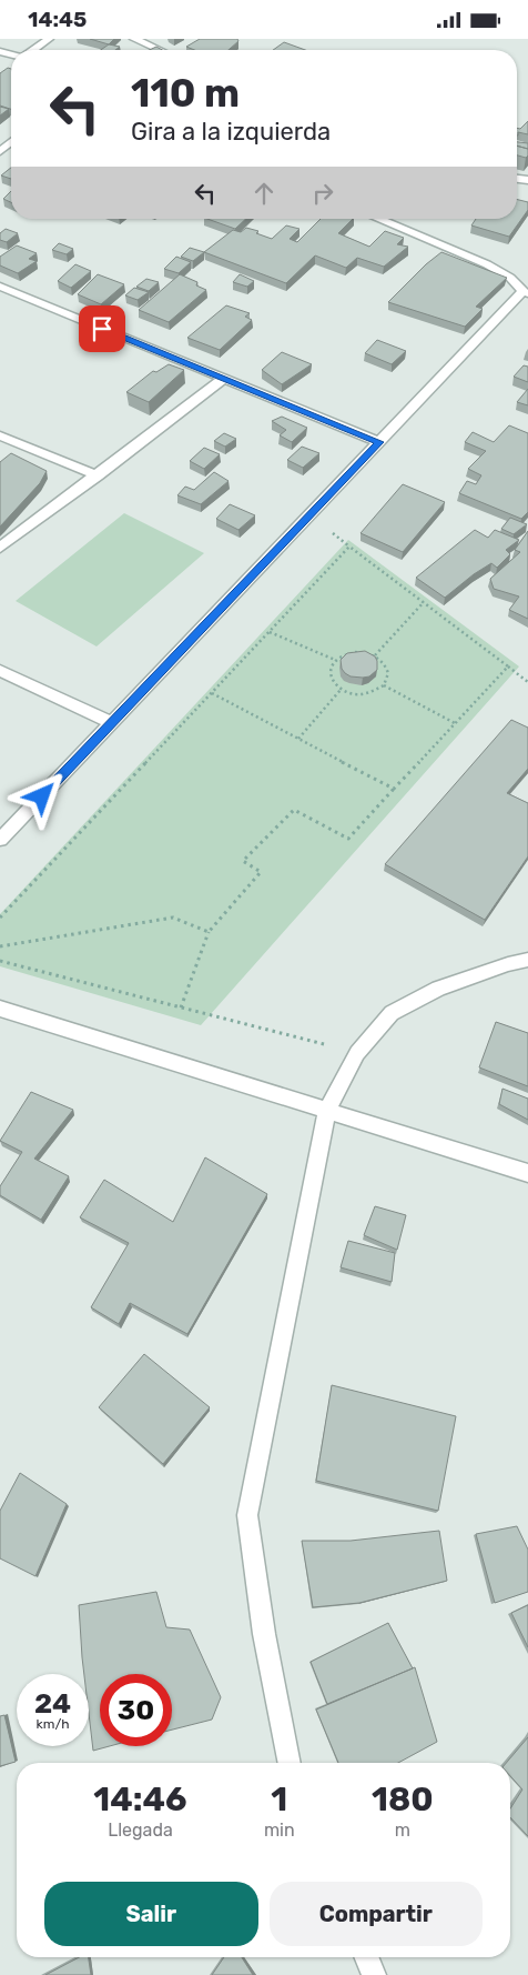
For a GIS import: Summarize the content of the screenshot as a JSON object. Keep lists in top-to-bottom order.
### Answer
{
  "page": {
    "status": "14:45",
    "turn": ["110 m", "Gira a la izquierda"],
    "speed": "24 km/h",
    "limit": "30",
    "eta": [
      "14:46",
      "Llegada",
      "1",
      "min",
      "180",
      "m"
    ],
    "buttons": ["Salir", "Compartir"]
  }
}
